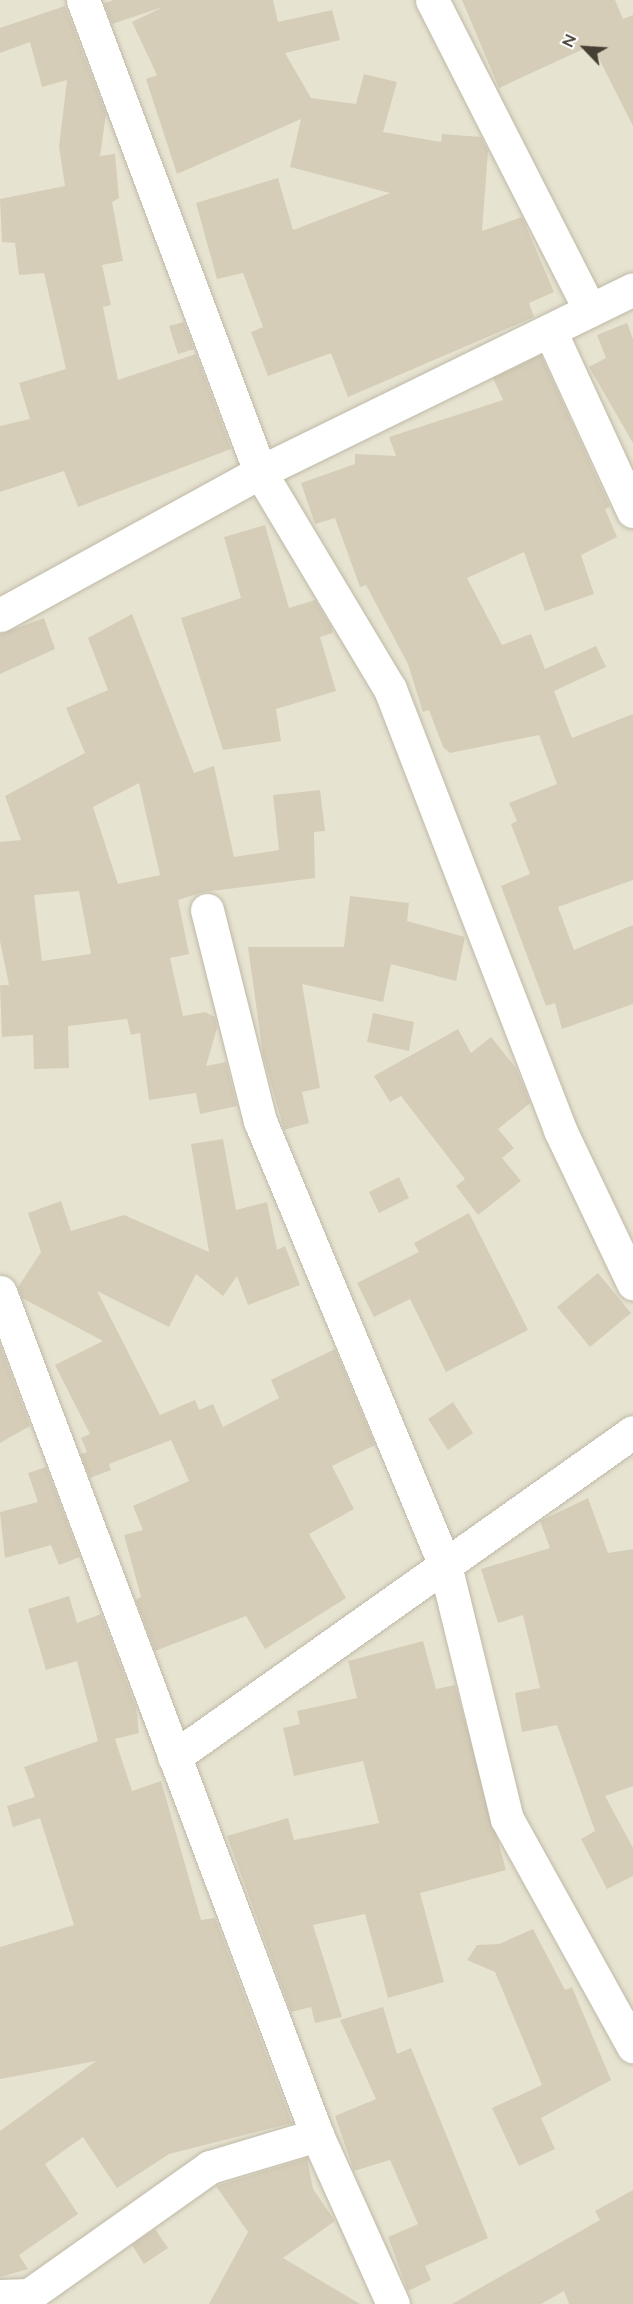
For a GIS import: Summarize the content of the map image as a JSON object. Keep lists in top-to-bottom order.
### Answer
{
  "north": "top left"
}
